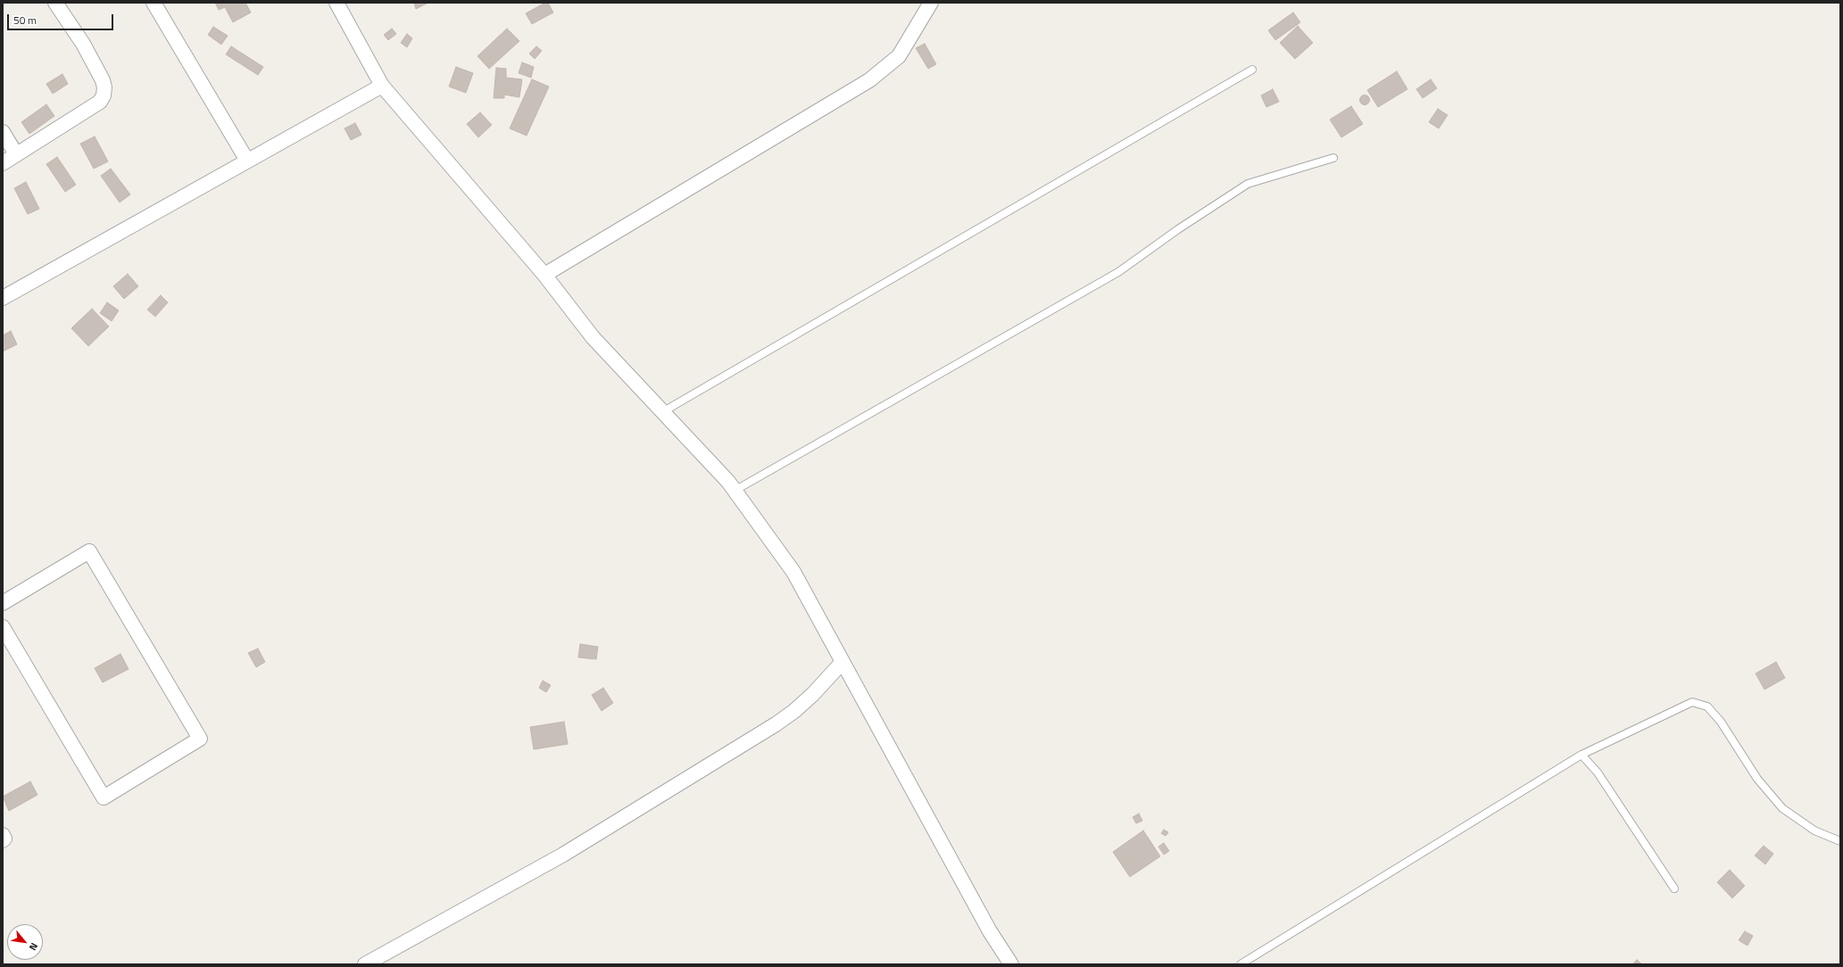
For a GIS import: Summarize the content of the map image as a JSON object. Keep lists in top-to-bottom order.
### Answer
{
  "scale_bar": "50 m",
  "north": "bottom right"
}
